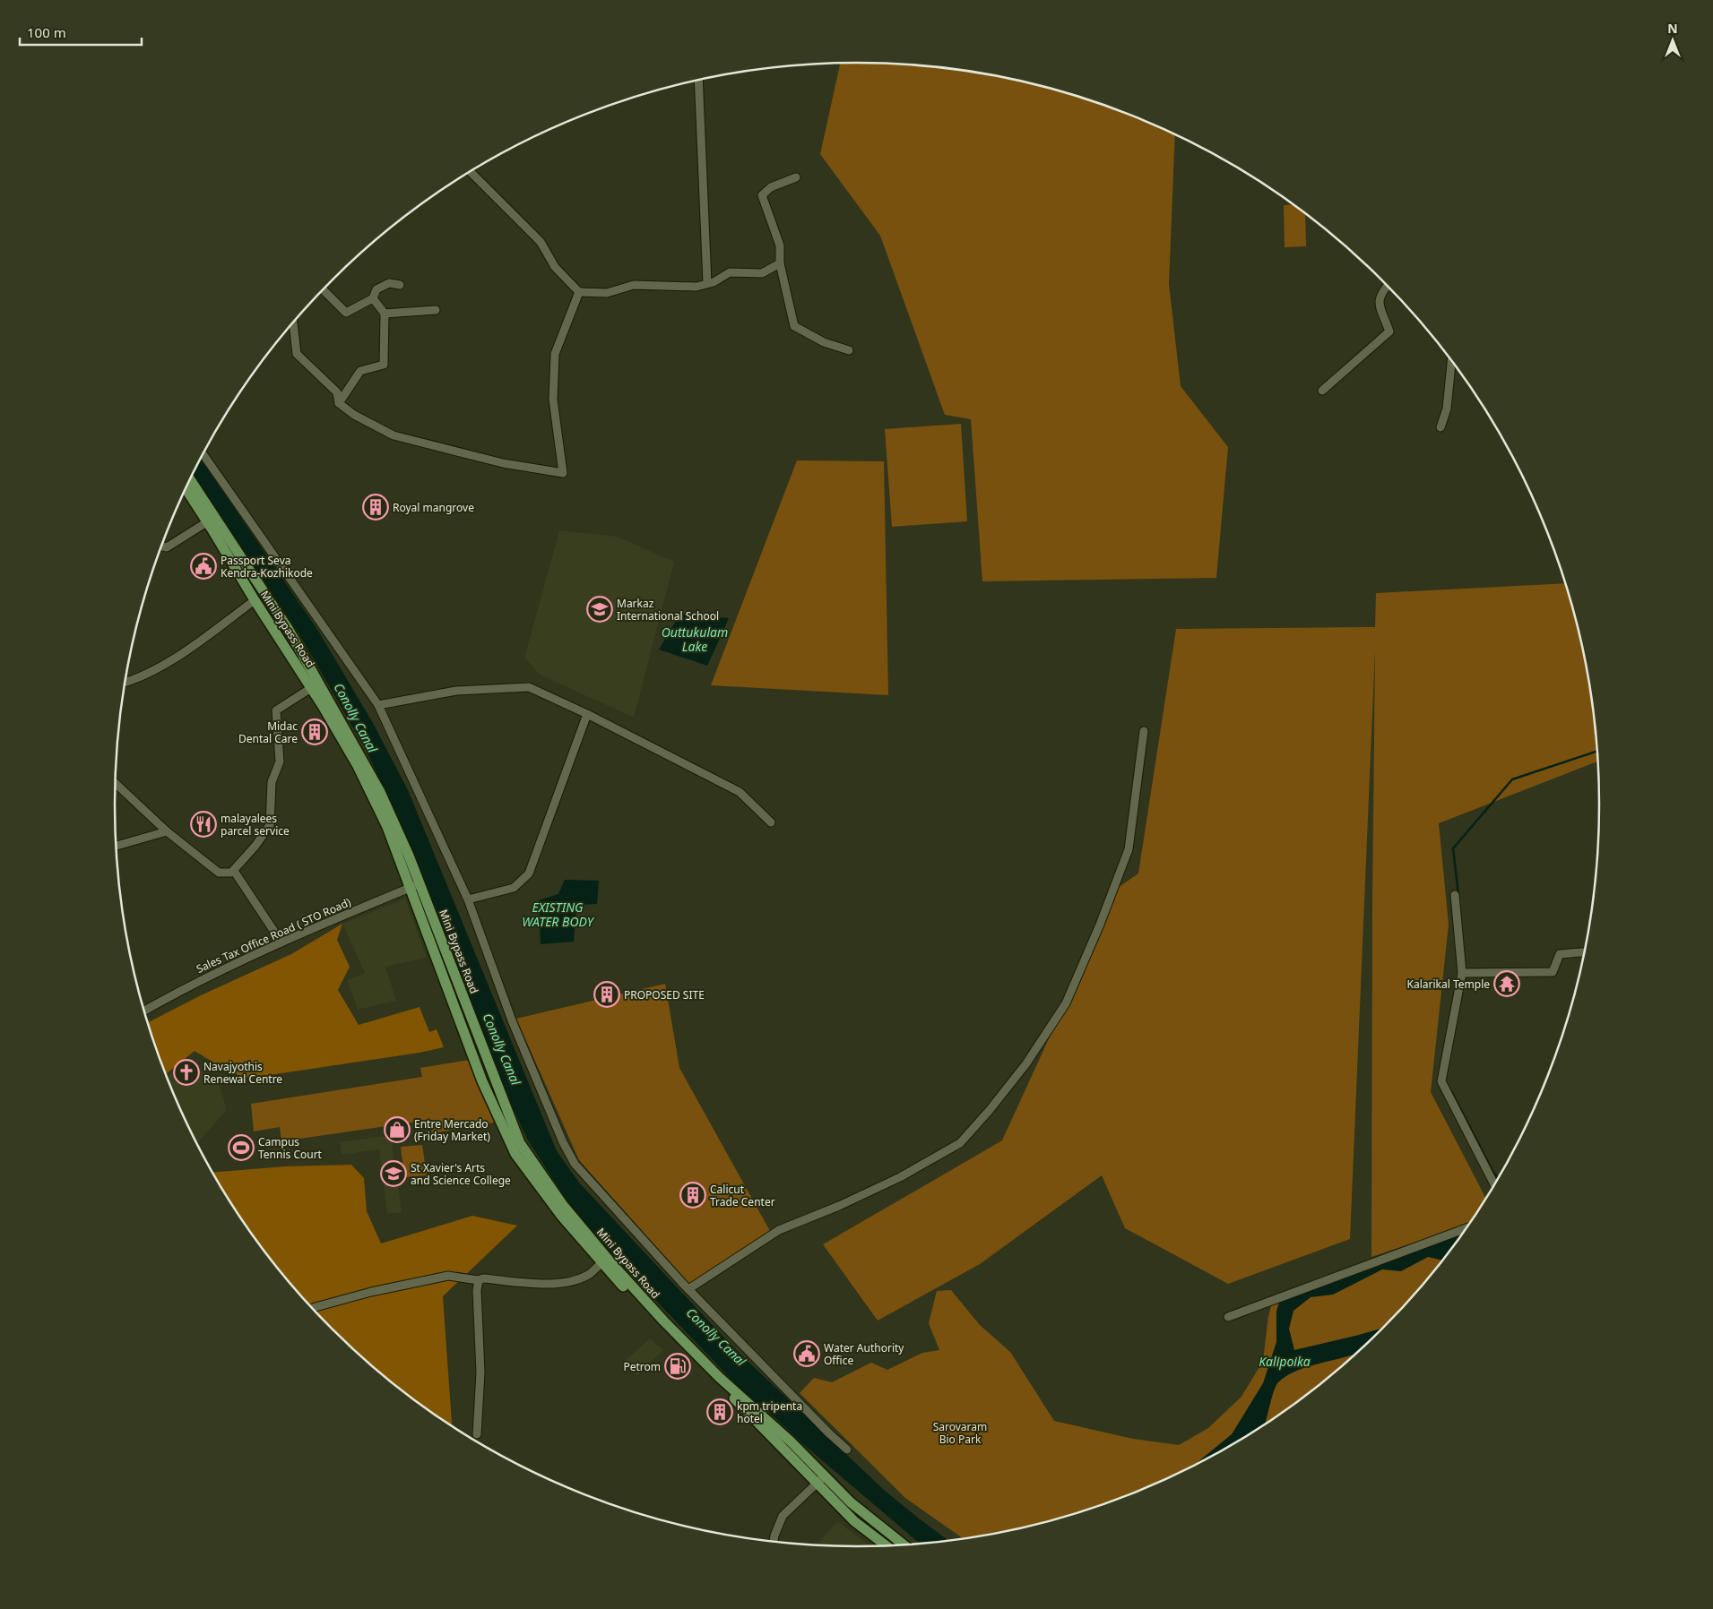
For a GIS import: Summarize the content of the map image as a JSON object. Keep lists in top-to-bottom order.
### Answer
{
  "streets": {
    "main road": ["Mini Bypass Road"],
    "street": ["Sales Tax Office Road ( STO Road)"]
  },
  "crossings": [
    ["Mini Bypass Road", "Sales Tax Office Road ( STO Road)"]
  ],
  "water": [
    "Outtukulam Lake",
    "Conolly Canal",
    "EXISTING WATER BODY",
    "Kalipoika"
  ],
  "parks": ["Sarovaram Bio Park"],
  "places": {
    "building": [
      "Royal mangrove",
      "Midac Dental Care",
      "PROPOSED SITE",
      "Calicut Trade Center",
      "kpm tripenta hotel"
    ],
    "public building": ["Passport Seva Kendra-Kozhikode", "Water Authority Office"],
    "school or university": ["Markaz International School", "St Xavier's Arts and Science College"],
    "restaurant": ["malayalees parcel service"],
    "temple": ["Kalarikal Temple"],
    "church": ["Navajyothis Renewal Centre"],
    "shop": ["Entre Mercado (Friday Market)"],
    "sports": ["Campus Tennis Court"],
    "fuel station": ["Petrom"]
  },
  "scale_bar": "100 m",
  "north": "top"
}
